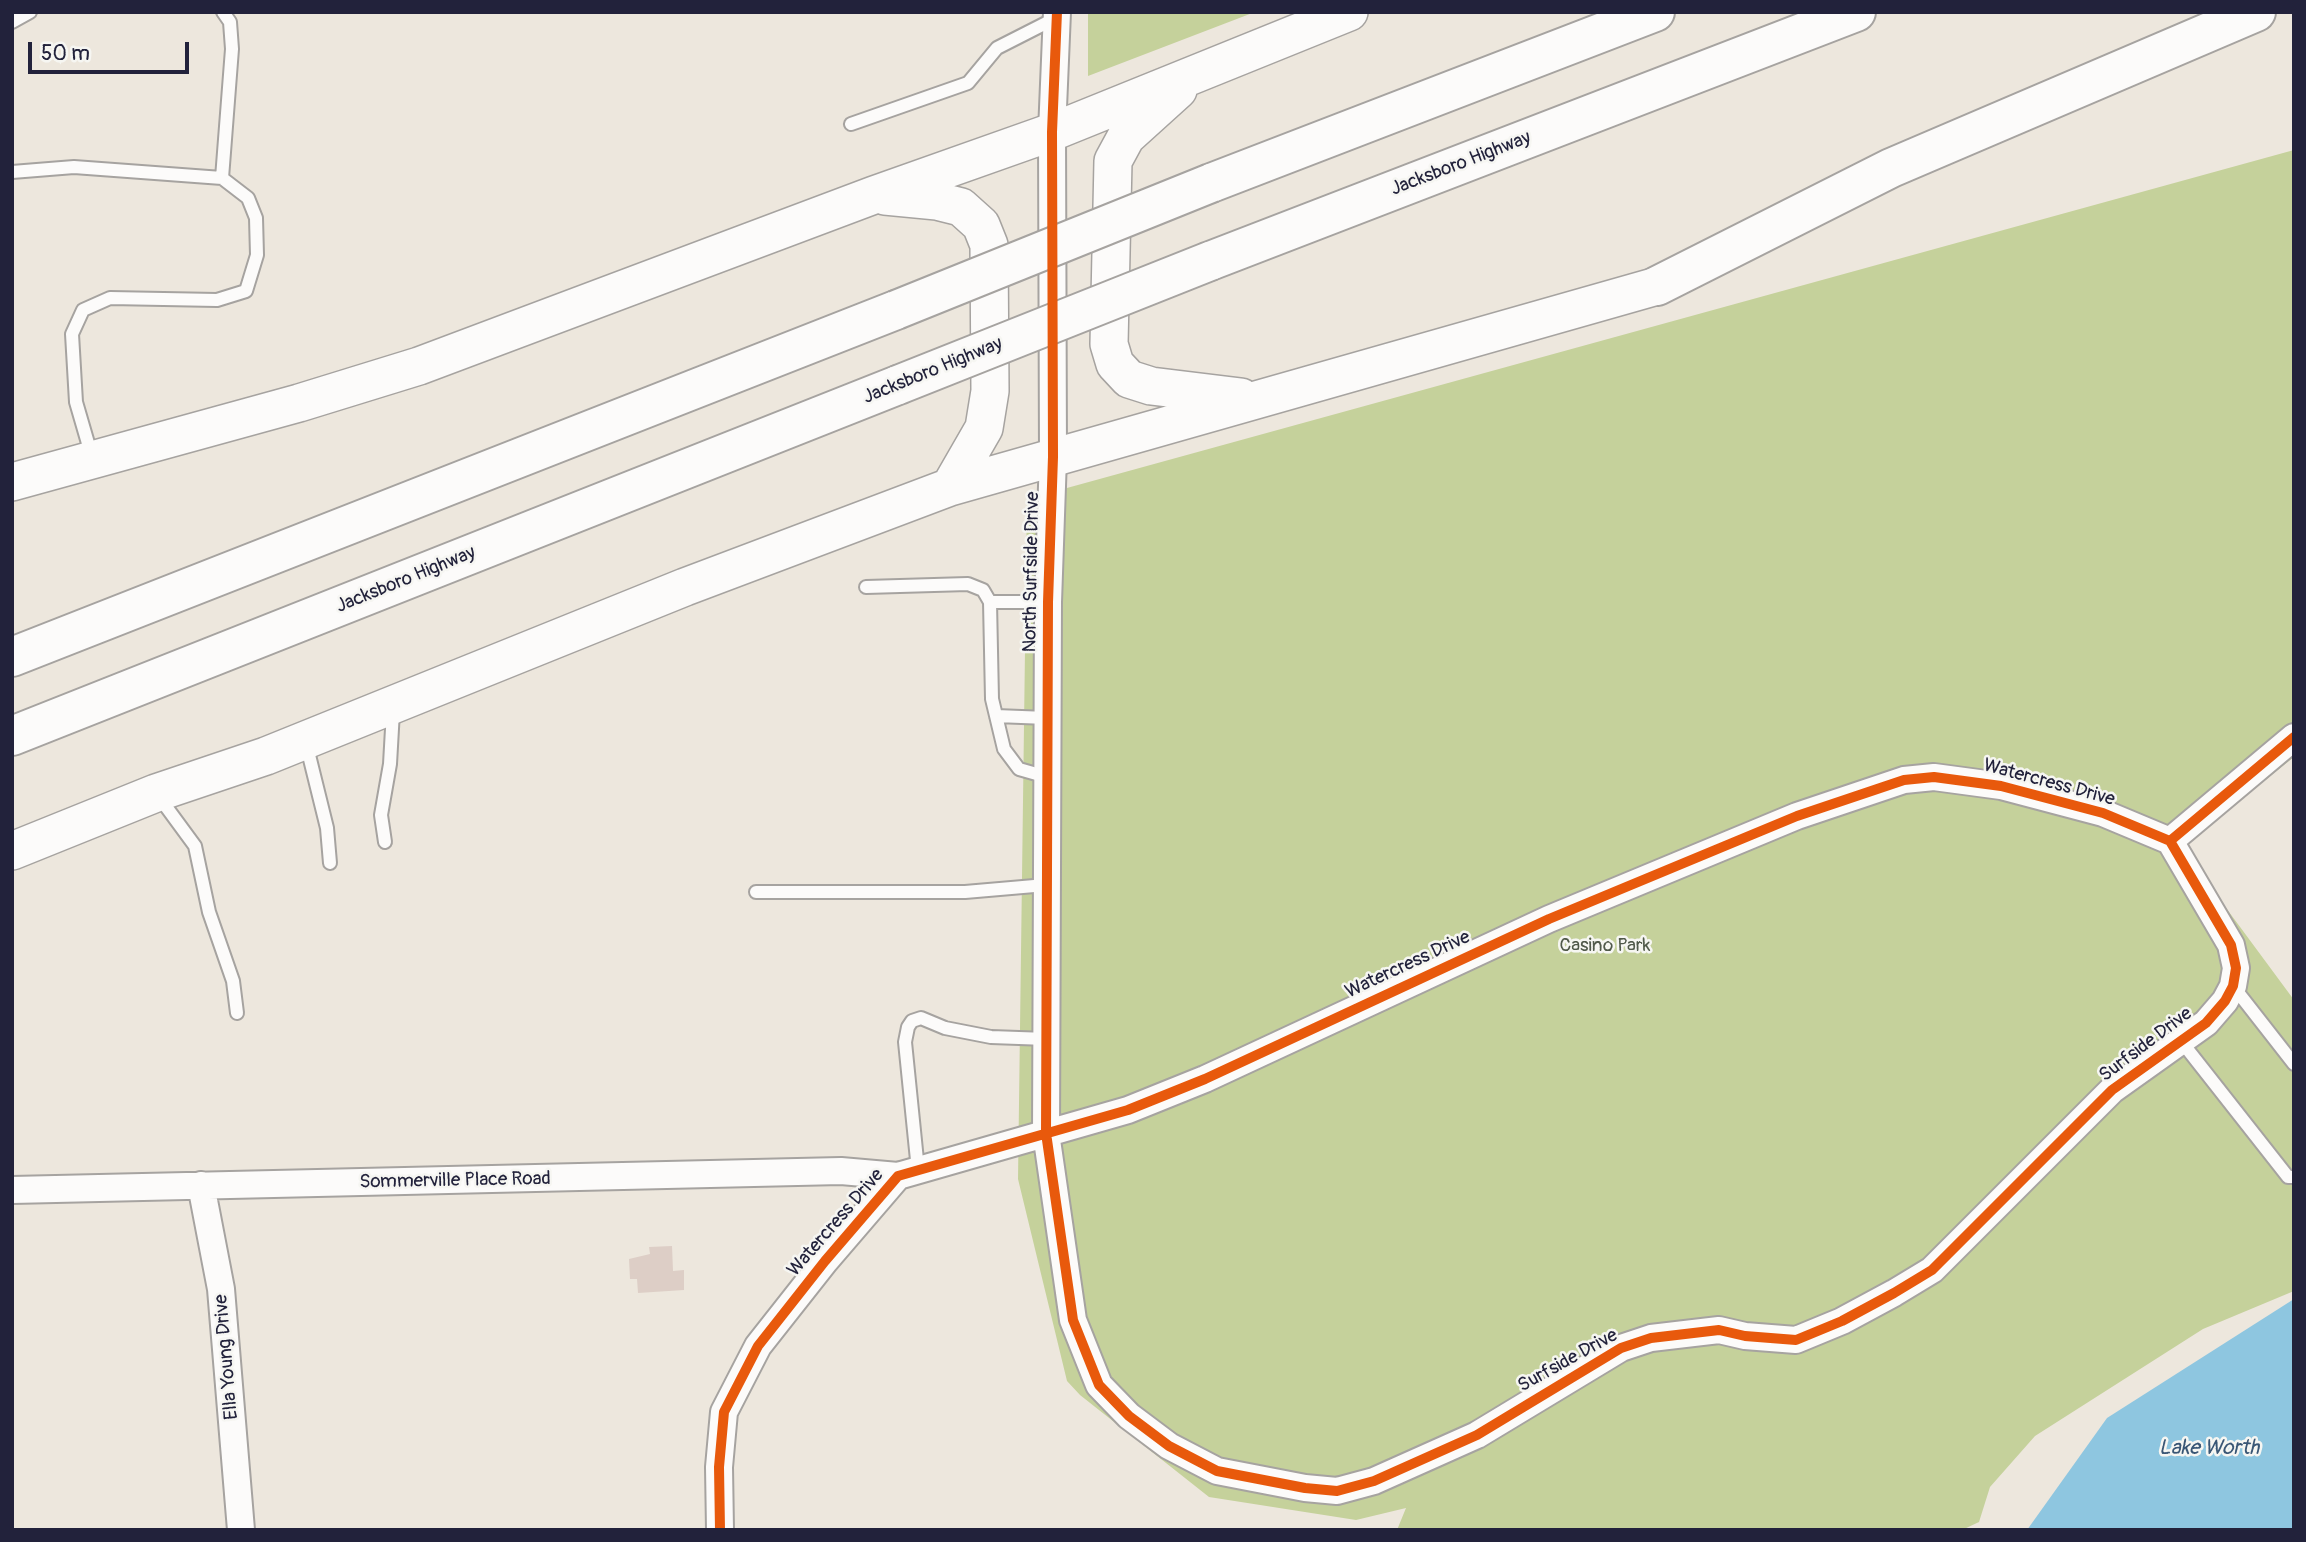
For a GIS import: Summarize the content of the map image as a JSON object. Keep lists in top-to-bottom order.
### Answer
{
  "streets": {
    "highway": ["Jacksboro Highway"],
    "street": [
      "North Surfside Drive",
      "Watercress Drive",
      "Surfside Drive",
      "Sommerville Place Road",
      "Ella Young Drive"
    ]
  },
  "crossings": [
    ["North Surfside Drive", "Watercress Drive"],
    ["North Surfside Drive", "Surfside Drive"],
    ["Watercress Drive", "Surfside Drive"],
    ["Watercress Drive", "Sommerville Place Road"],
    ["Sommerville Place Road", "Ella Young Drive"]
  ],
  "water": ["Lake Worth"],
  "parks": ["Casino Park"],
  "scale_bar": "50 m"
}
